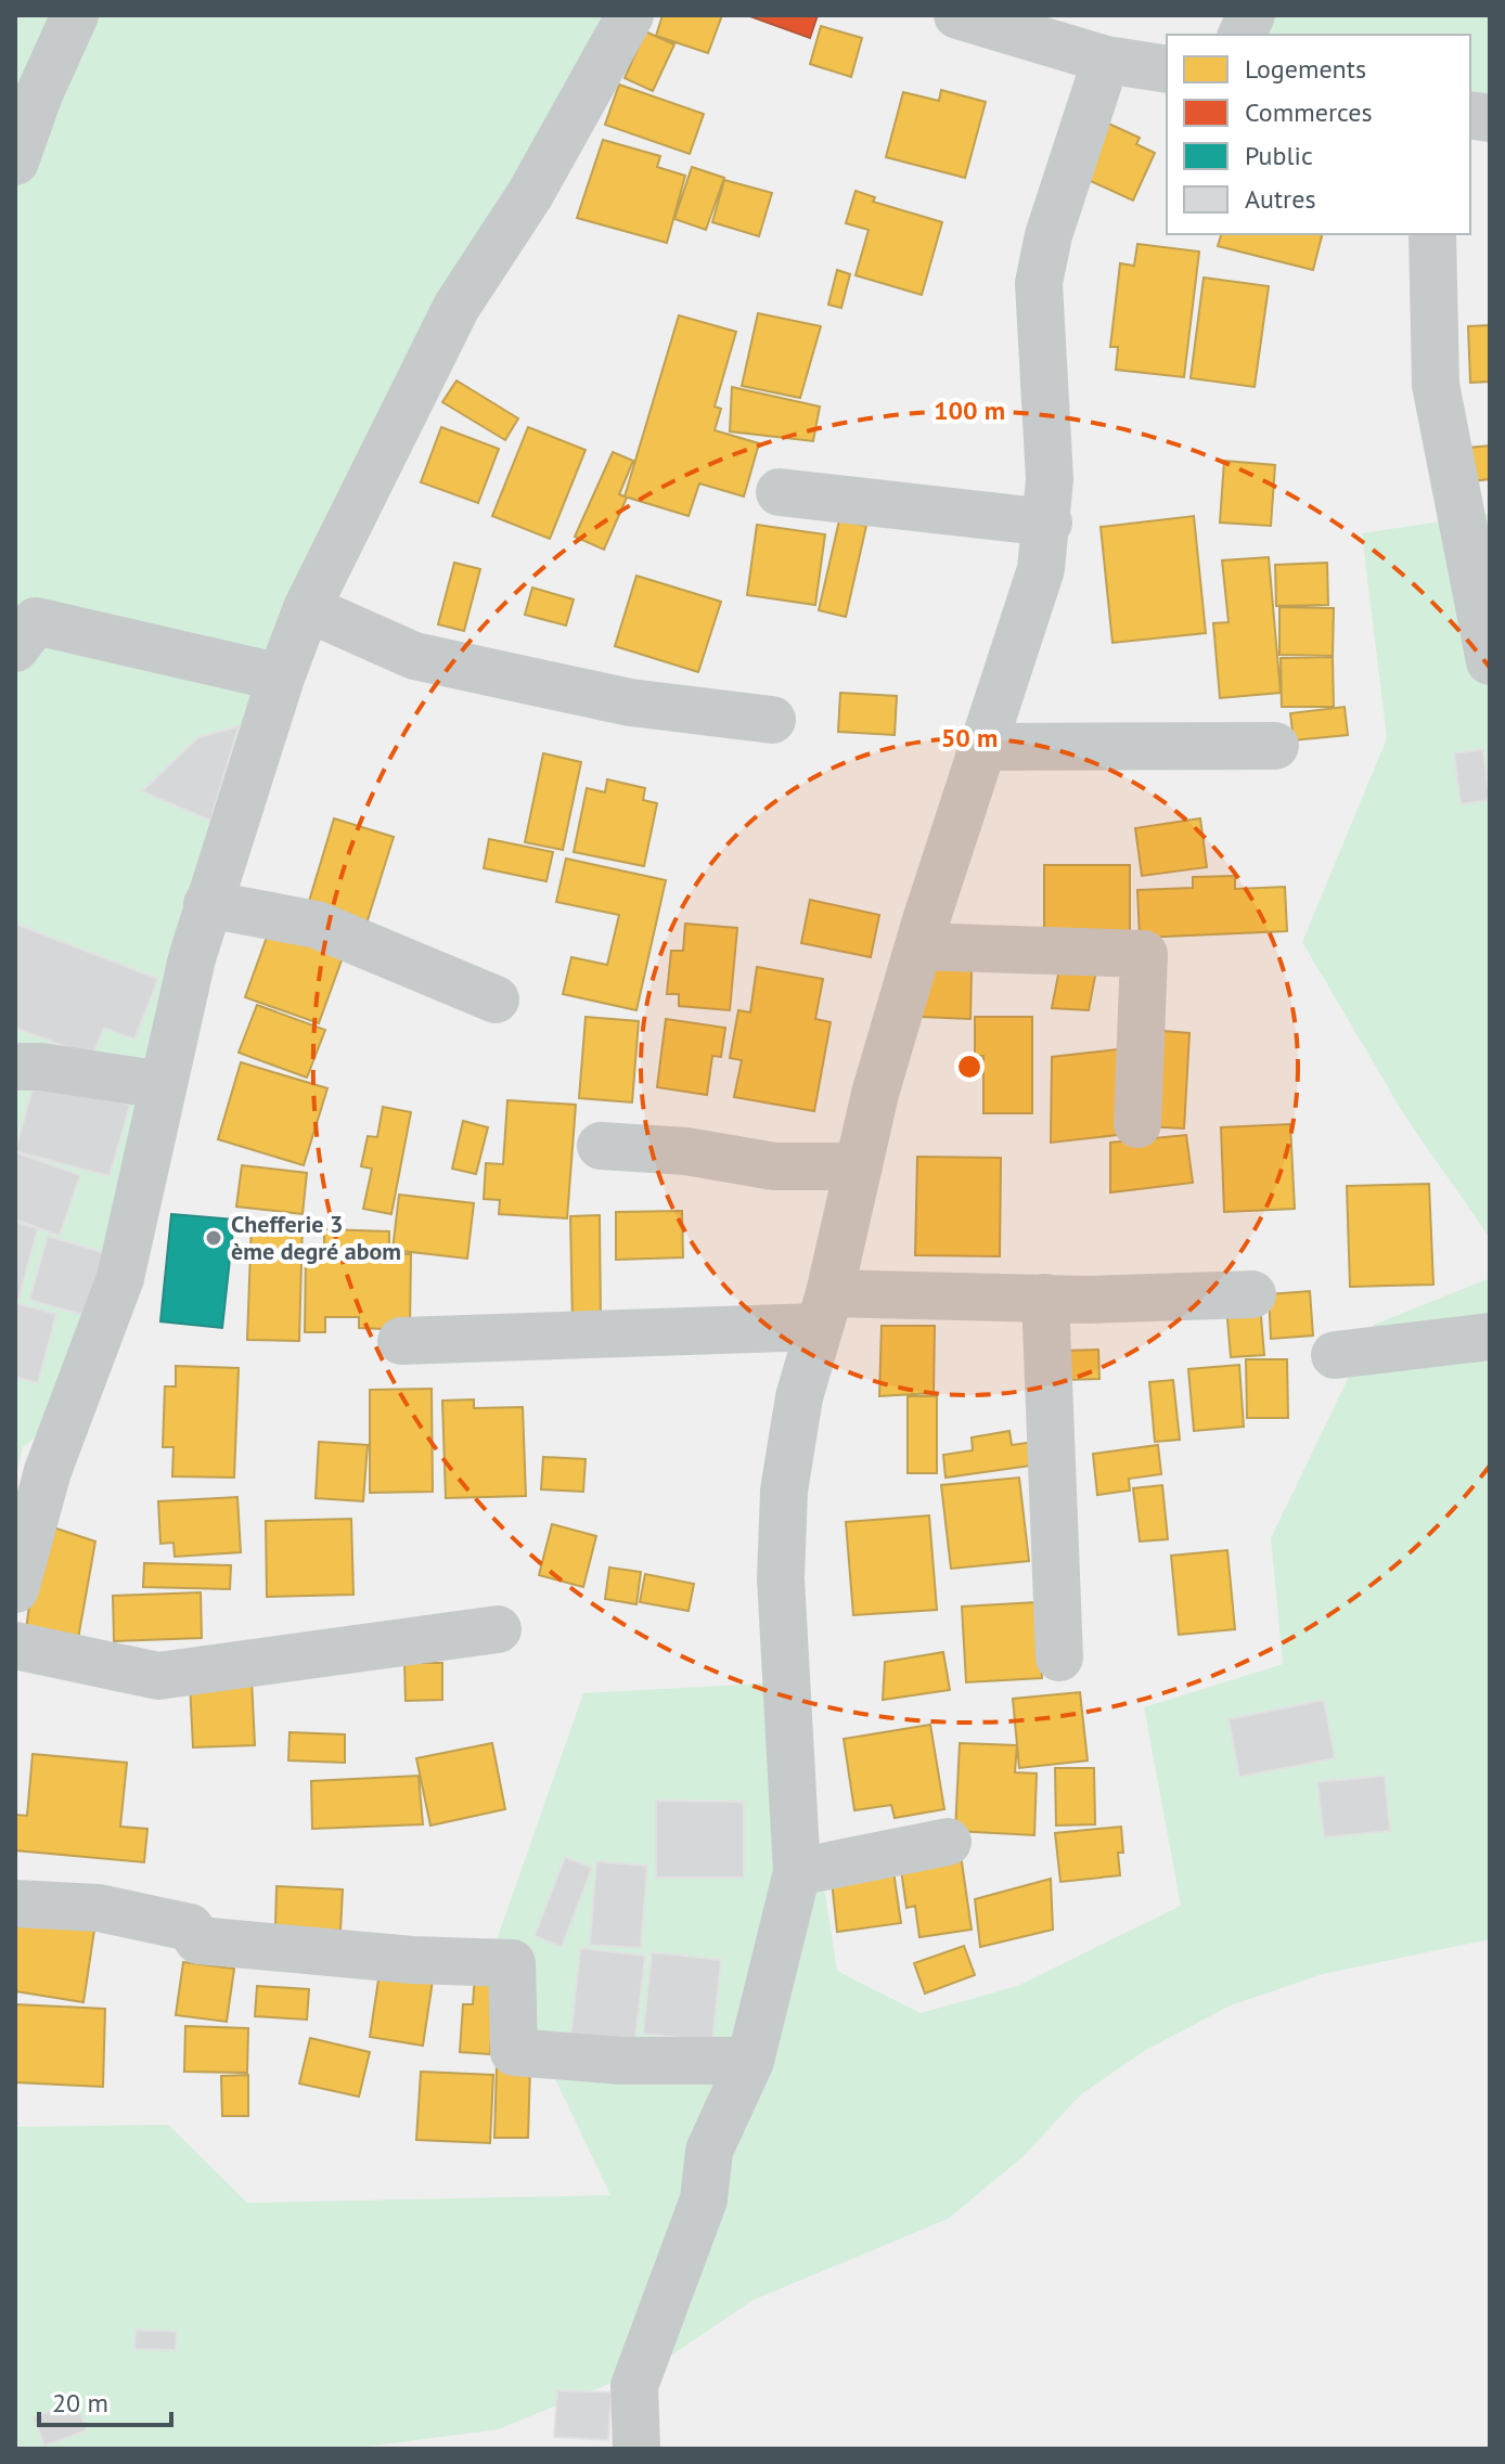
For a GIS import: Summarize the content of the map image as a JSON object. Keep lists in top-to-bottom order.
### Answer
{
  "places": ["Chefferie 3 ème degré abom"],
  "legend": [
    "Logements",
    "Commerces",
    "Public",
    "Autres"
  ],
  "scale_bar": "20 m",
  "rings": ["100 m", "50 m"]
}
